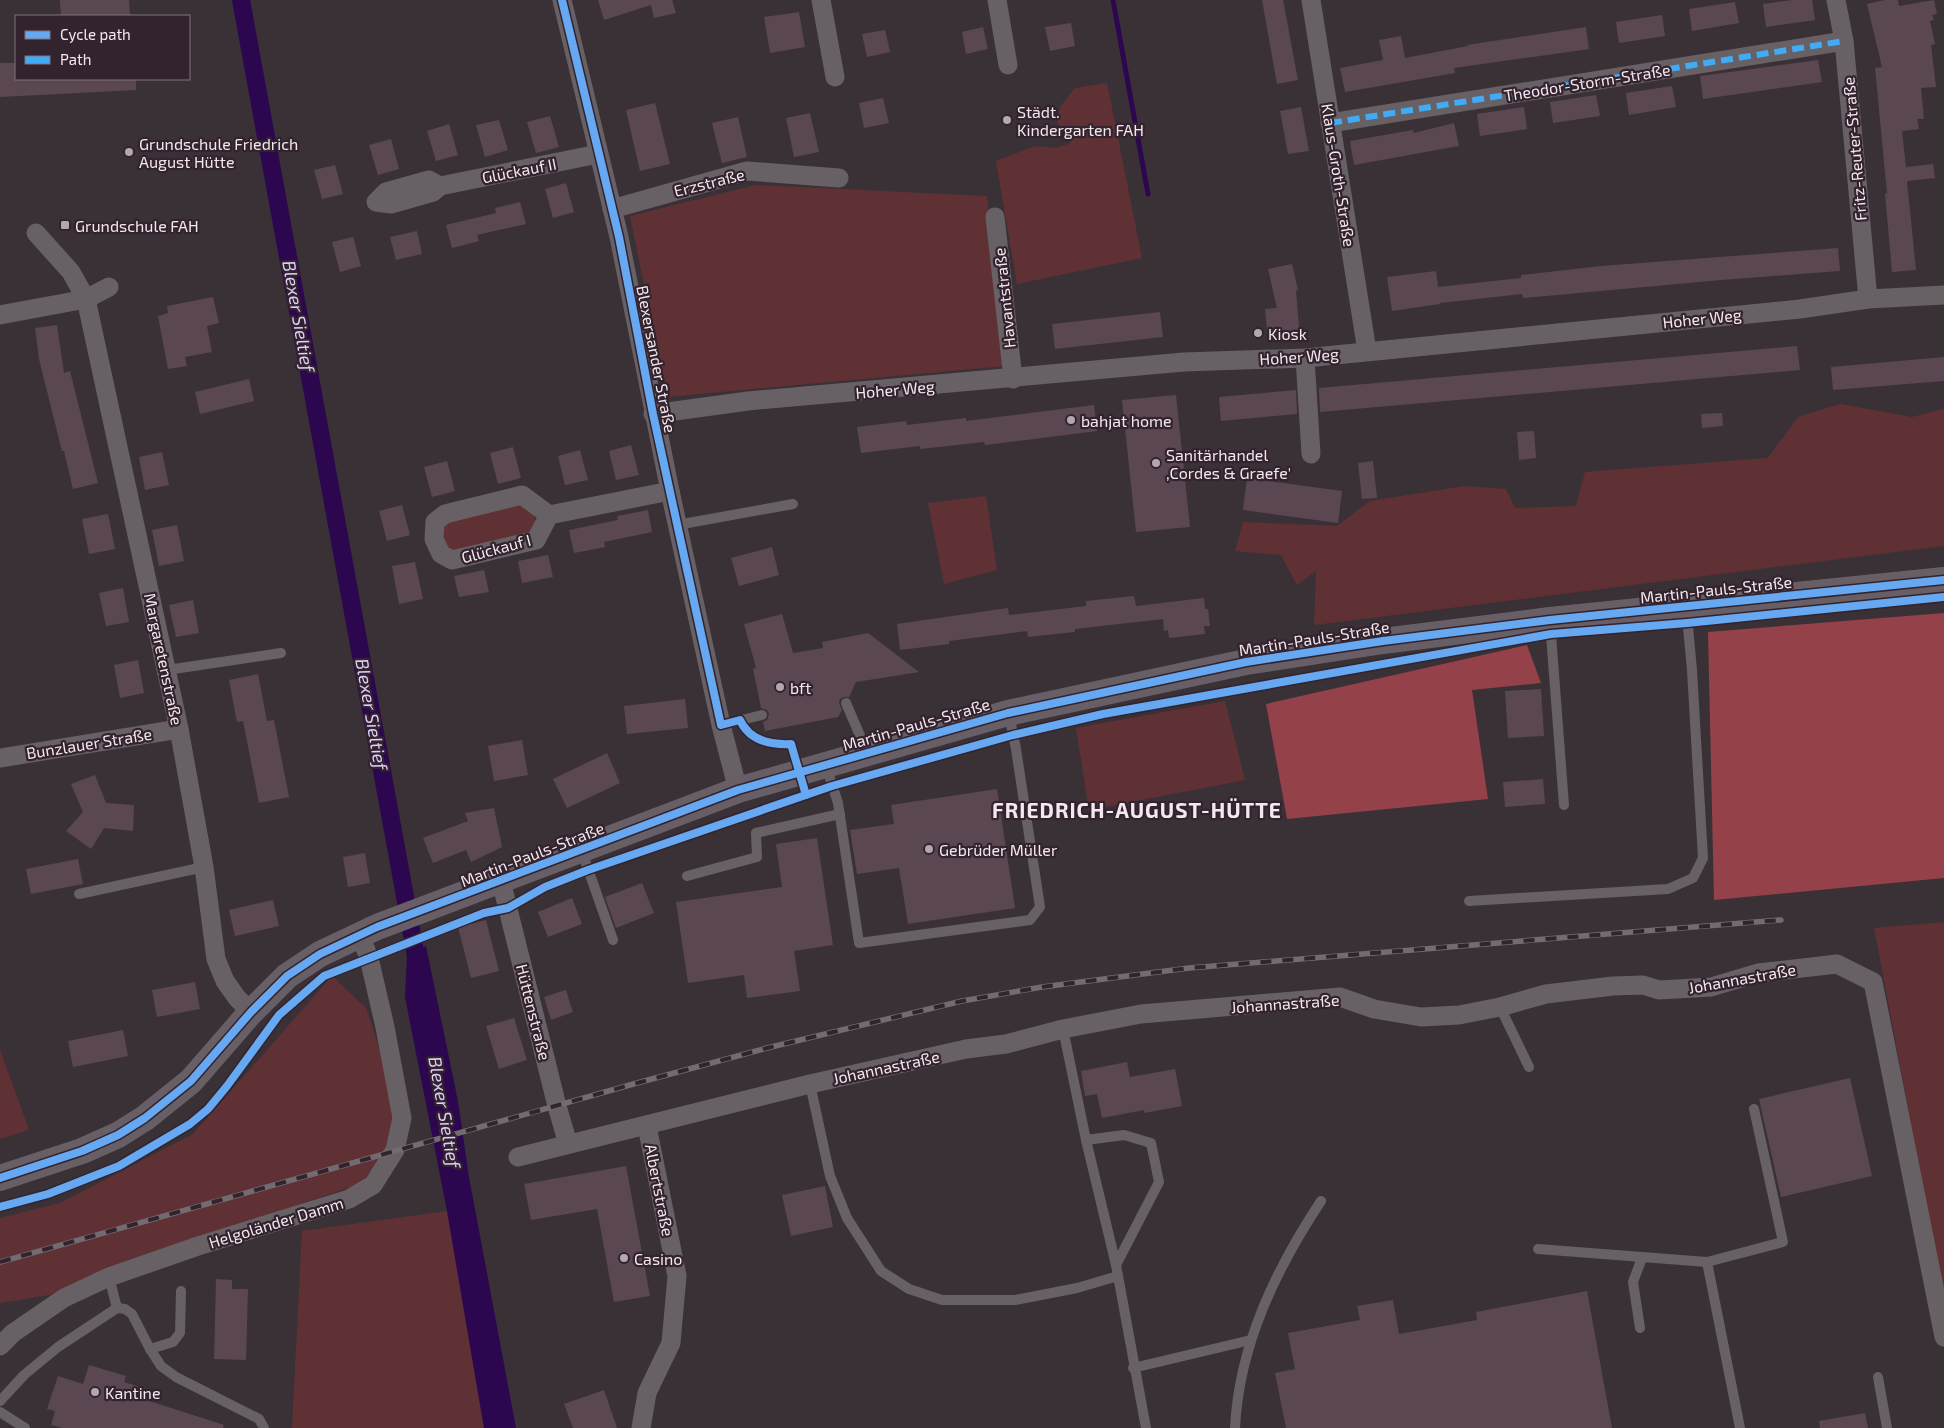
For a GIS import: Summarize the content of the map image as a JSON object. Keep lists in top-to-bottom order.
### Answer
{
  "streets": {
    "street": [
      "Theodor-Storm-Straße",
      "Fritz-Reuter-Straße",
      "Glückauf II",
      "Klaus-Groth-Straße",
      "Erzstraße",
      "Havantstraße",
      "Hoher Weg",
      "Blexersander Straße",
      "Glückauf I",
      "Martin-Pauls-Straße",
      "Margaretenstraße",
      "Bunzlauer Straße",
      "Johannastraße",
      "Hüttenstraße",
      "Albertstraße",
      "Helgoländer Damm"
    ]
  },
  "crossings": [
    ["Theodor-Storm-Straße", "Fritz-Reuter-Straße"],
    ["Theodor-Storm-Straße", "Klaus-Groth-Straße"],
    ["Fritz-Reuter-Straße", "Hoher Weg"],
    ["Glückauf II", "Blexersander Straße"],
    ["Klaus-Groth-Straße", "Hoher Weg"],
    ["Erzstraße", "Blexersander Straße"],
    ["Havantstraße", "Hoher Weg"],
    ["Hoher Weg", "Blexersander Straße"],
    ["Blexersander Straße", "Martin-Pauls-Straße"],
    ["Martin-Pauls-Straße", "Margaretenstraße"],
    ["Martin-Pauls-Straße", "Hüttenstraße"],
    ["Martin-Pauls-Straße", "Helgoländer Damm"],
    ["Margaretenstraße", "Bunzlauer Straße"],
    ["Johannastraße", "Hüttenstraße"],
    ["Johannastraße", "Albertstraße"]
  ],
  "districts": ["FRIEDRICH-AUGUST-HÜTTE"],
  "water": ["Blexer Sieltief"],
  "places": {
    "other": [
      "Städt. Kindergarten FAH",
      "Grundschule Friedrich August Hütte",
      "Kiosk",
      "bahjat home",
      "Sanitärhandel ,Cordes & Graefe'",
      "bft",
      "Gebrüder Müller",
      "Casino",
      "Kantine"
    ],
    "transit": ["Grundschule FAH"]
  },
  "legend": ["Cycle path", "Path"]
}
